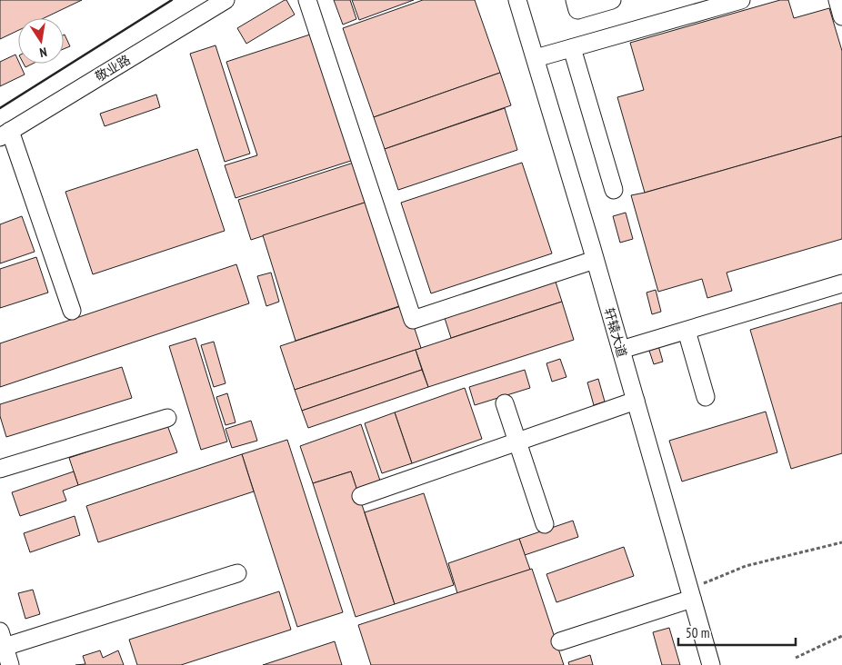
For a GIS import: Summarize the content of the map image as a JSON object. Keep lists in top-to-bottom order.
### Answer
{
  "streets": {
    "street": ["敬业路", "轩辕大道"]
  },
  "scale_bar": "50 m",
  "north": "bottom"
}
